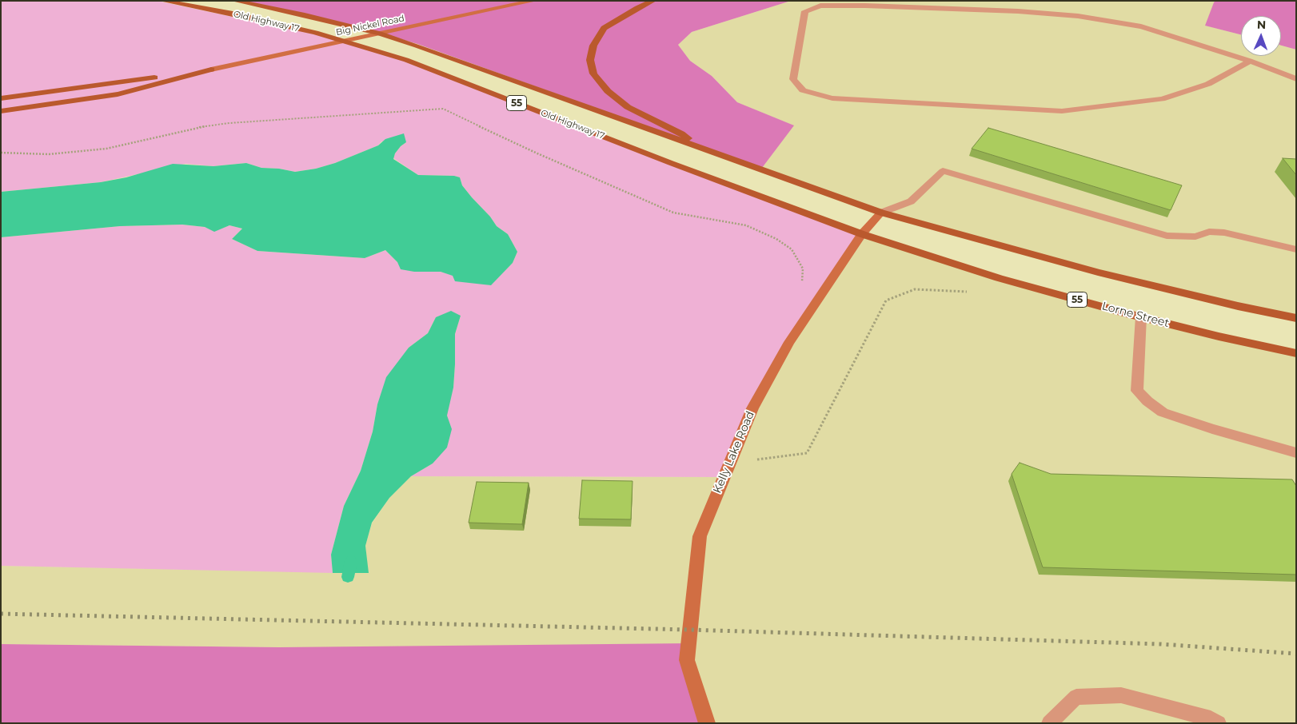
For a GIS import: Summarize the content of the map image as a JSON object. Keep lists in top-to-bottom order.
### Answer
{
  "streets": {
    "main road": ["Old Highway 17", "55", "Lorne Street"],
    "street": ["Big Nickel Road", "Kelly Lake Road"]
  },
  "crossings": [
    ["Old Highway 17", "55"],
    ["Old Highway 17", "Lorne Street"],
    ["Old Highway 17", "Kelly Lake Road"],
    ["55", "Kelly Lake Road"],
    ["Lorne Street", "Kelly Lake Road"]
  ],
  "north": "top"
}
